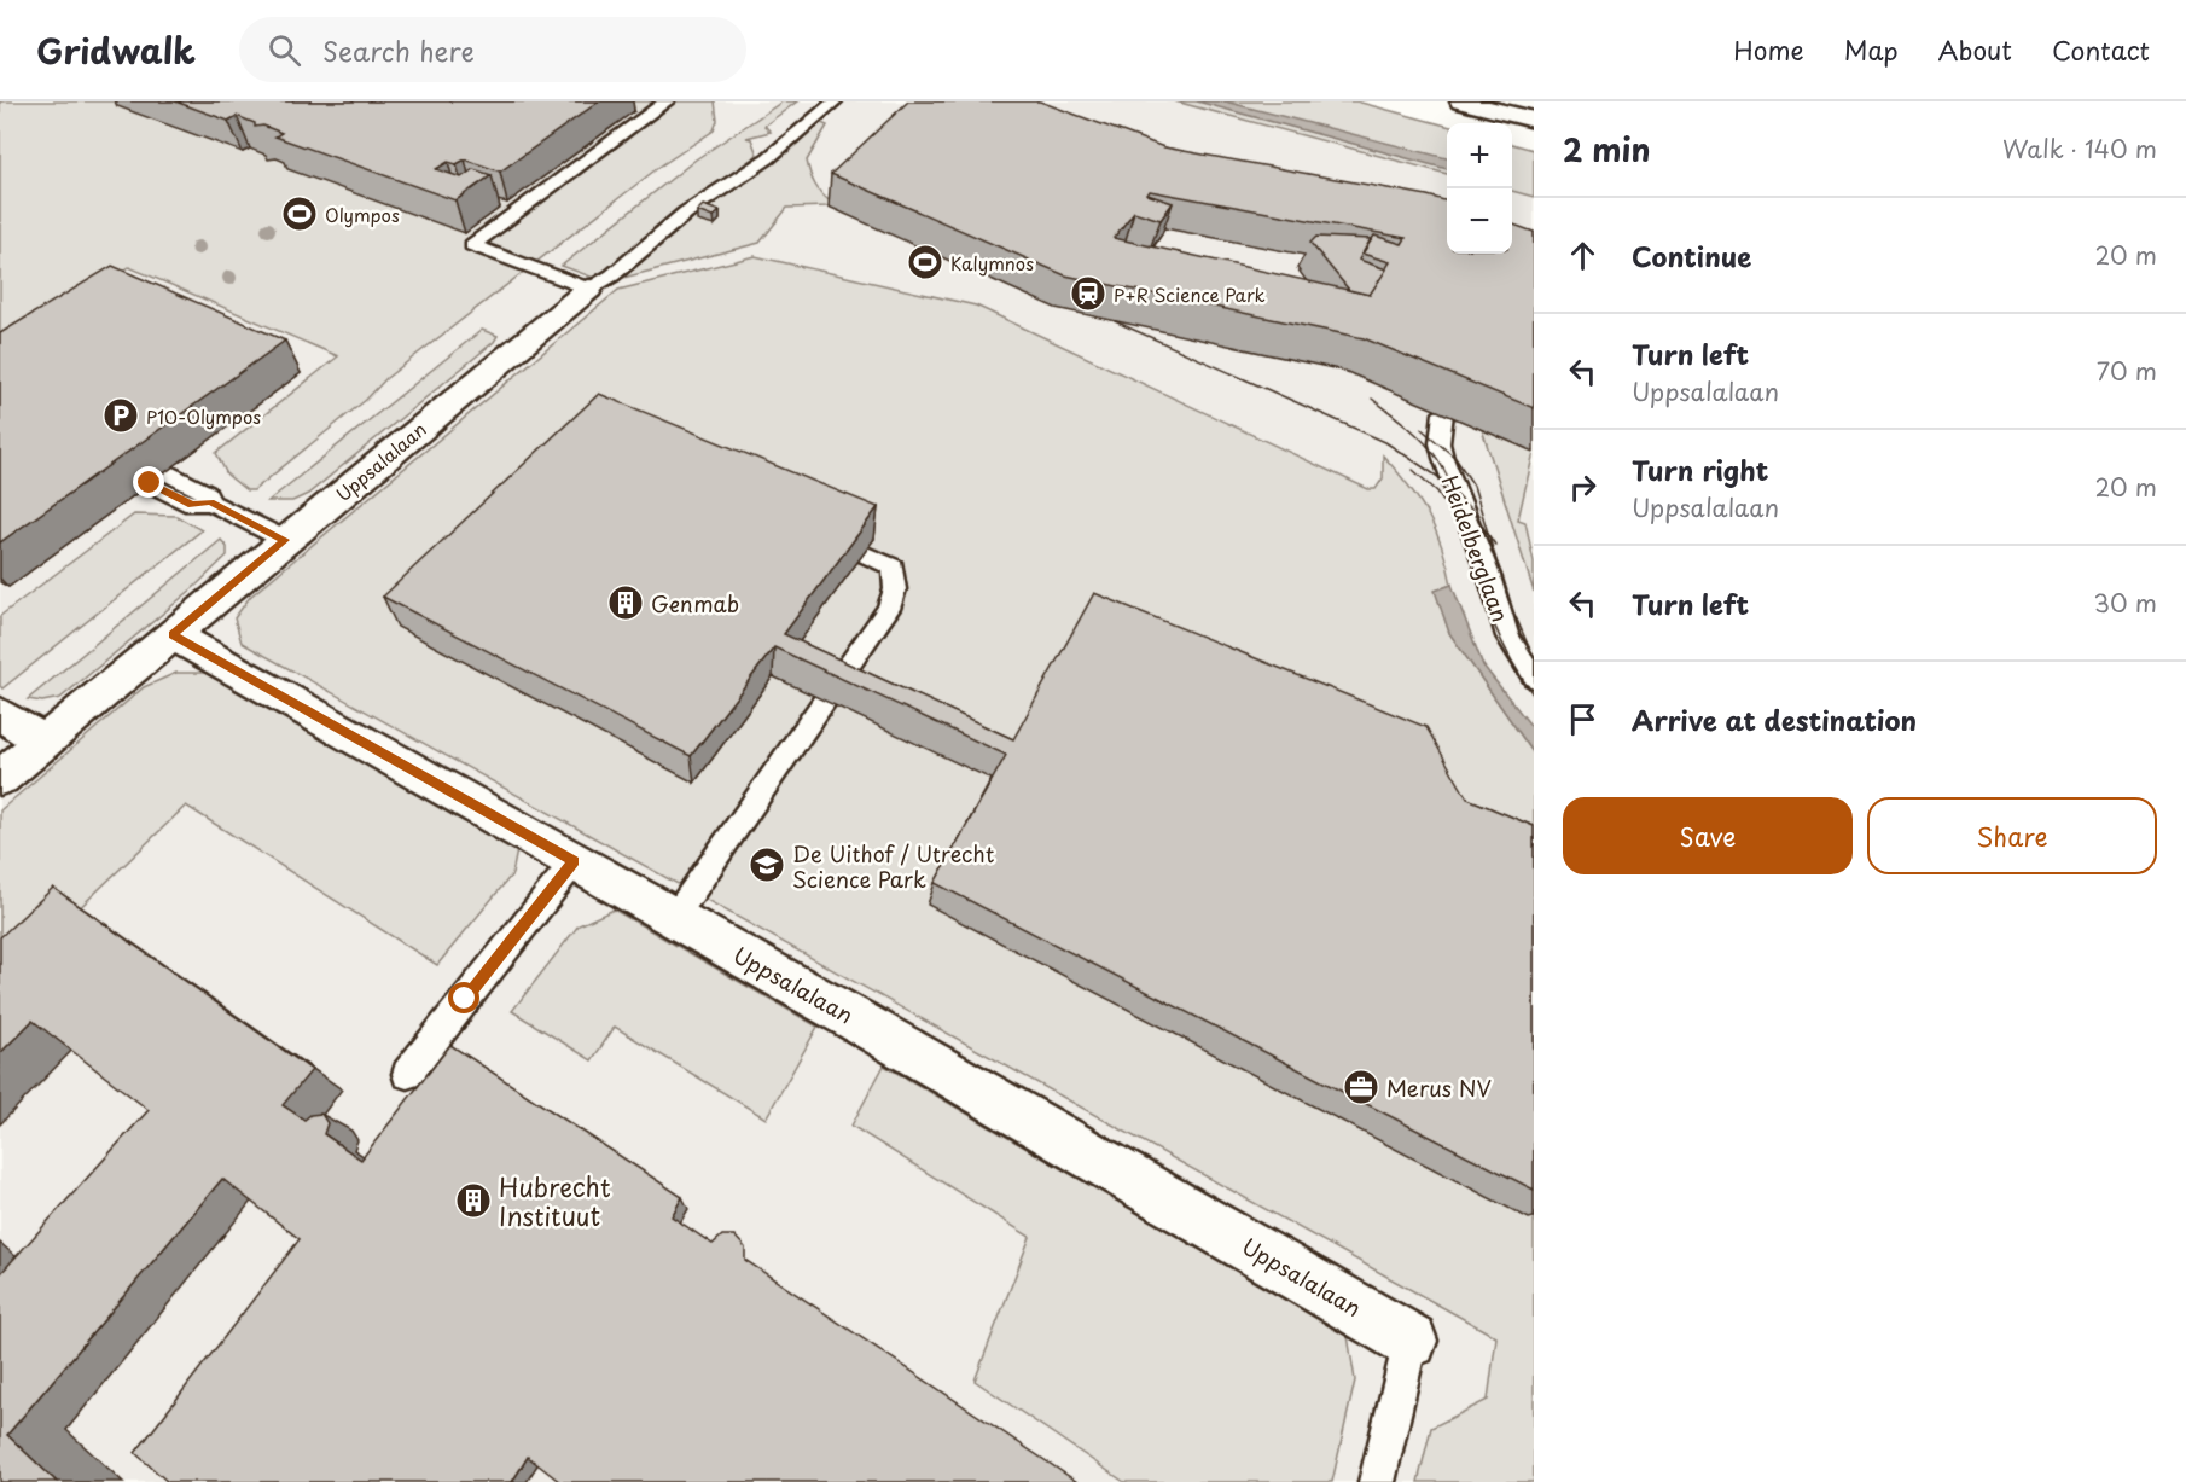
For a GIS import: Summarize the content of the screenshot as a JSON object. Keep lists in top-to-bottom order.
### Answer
{
  "streets": {
    "main road": ["Uppsalalaan"],
    "lane": ["Heidelberglaan"]
  },
  "places": {
    "sports": ["Olympos", "Kalymnos"],
    "station": ["P+R Science Park"],
    "parking": ["P10-Olympos"],
    "building": ["Genmab", "Hubrecht Instituut"],
    "school or university": ["De Uithof / Utrecht Science Park"],
    "office": ["Merus NV"]
  },
  "page": {
    "header": "Gridwalk",
    "search": "Search here",
    "nav": [
      "Home",
      "Map",
      "About",
      "Contact"
    ],
    "heading": ["2 min", "Walk · 140 m"],
    "map_buttons": ["+", "−"],
    "list": [
      ["Continue", "20 m"],
      ["Turn left", "Uppsalalaan", "70 m"],
      ["Turn right", "Uppsalalaan", "20 m"],
      ["Turn left", "30 m"],
      "Arrive at destination"
    ],
    "buttons": ["Save", "Share"]
  }
}
